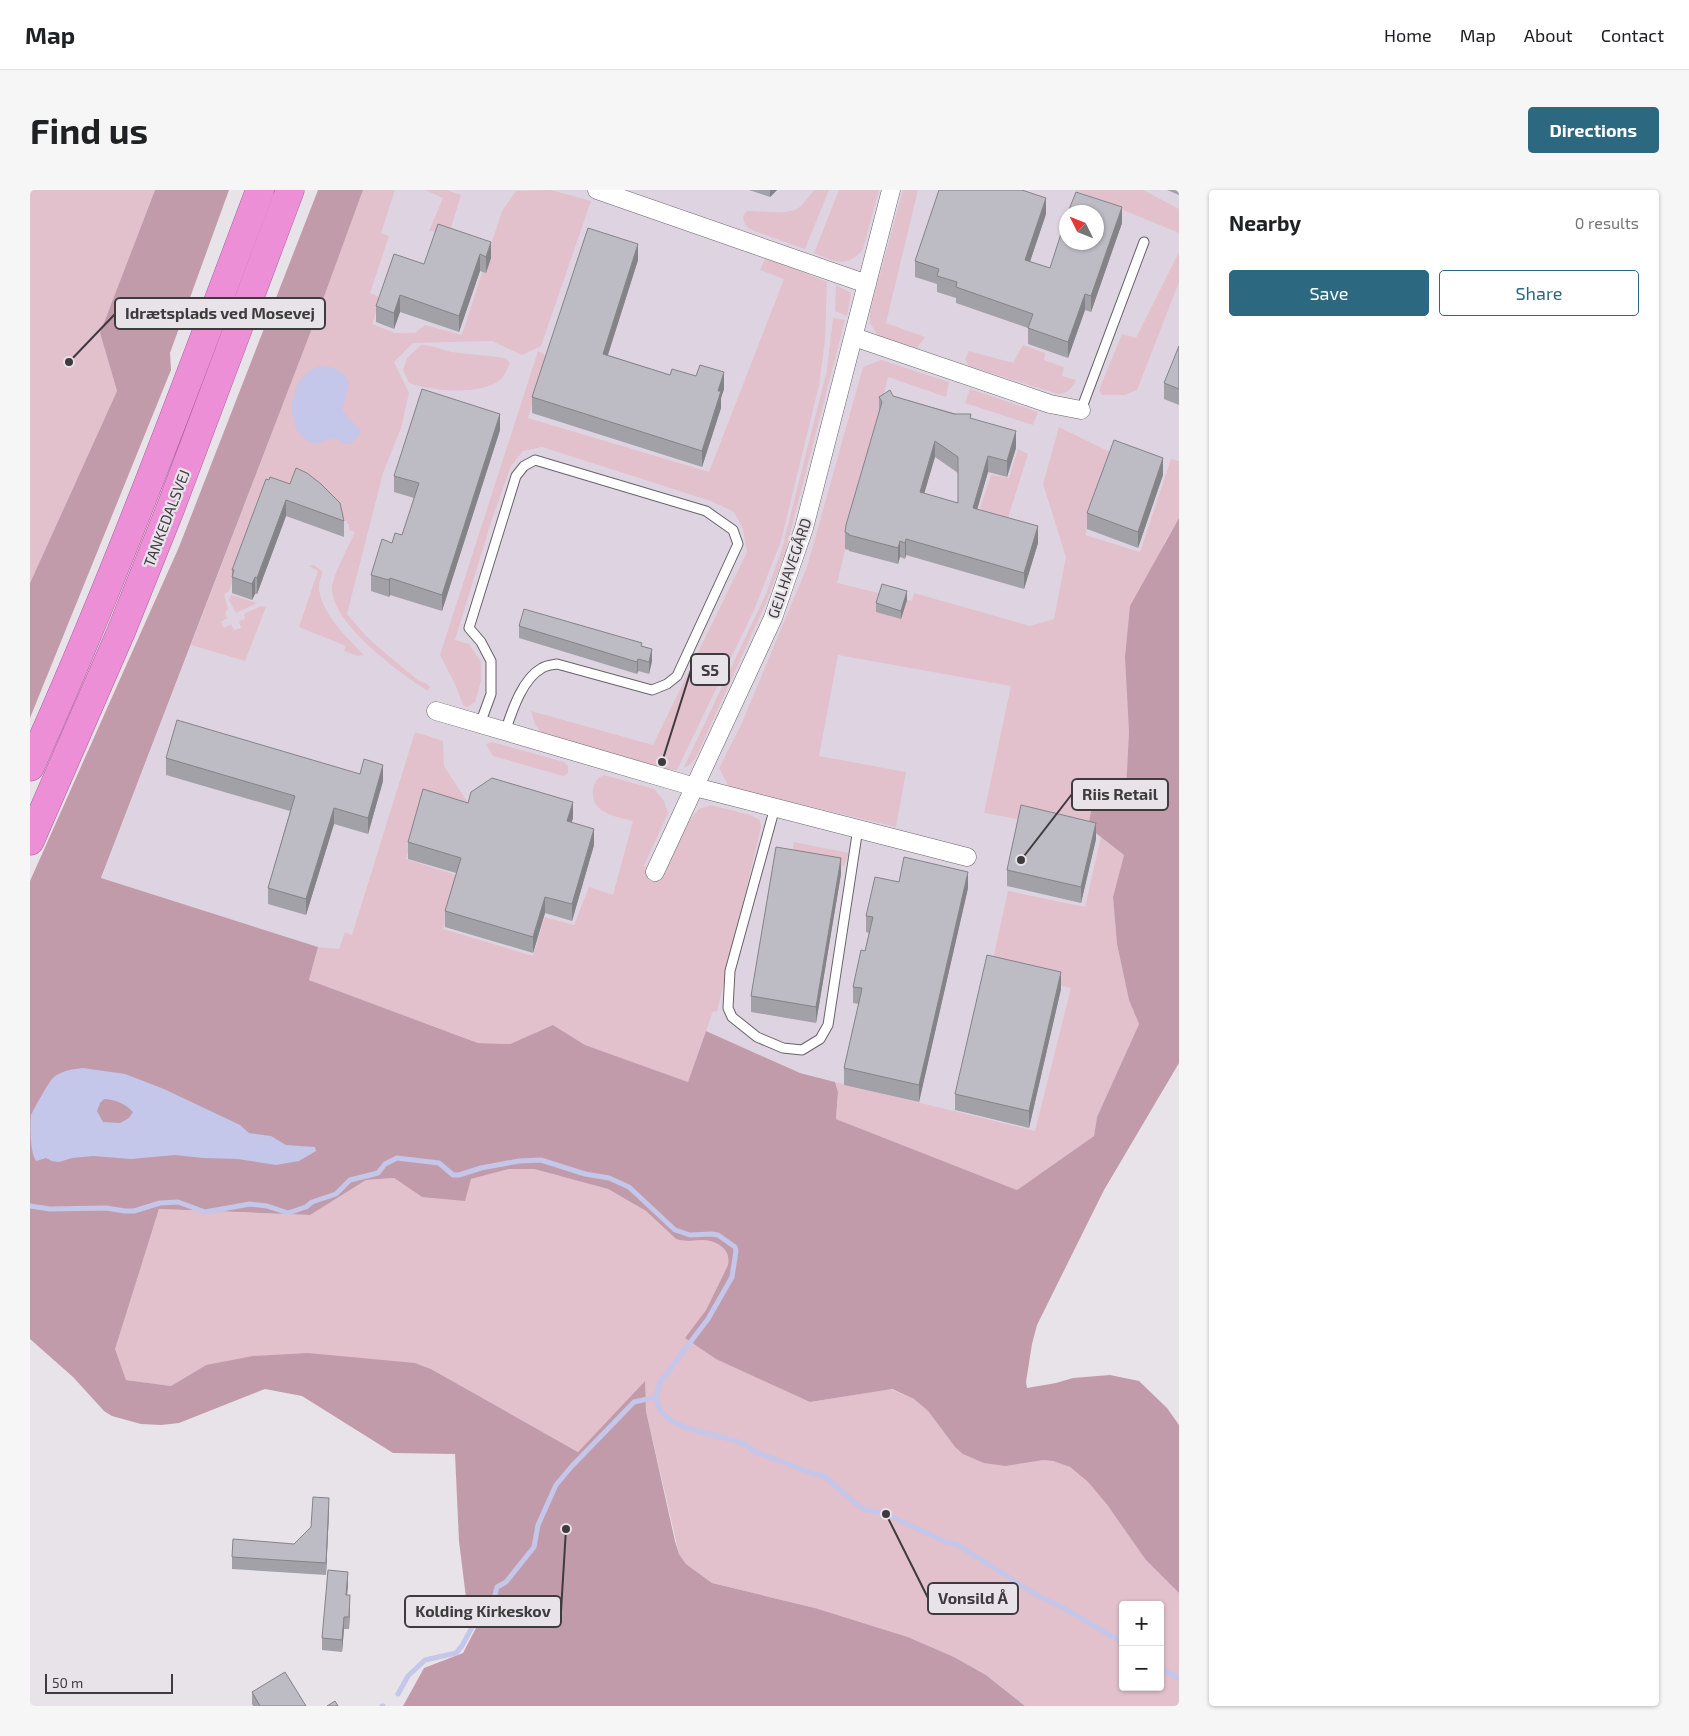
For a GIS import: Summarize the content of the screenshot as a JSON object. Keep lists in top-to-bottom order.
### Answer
{
  "streets": {
    "highway": ["TANKEDALSVEJ"],
    "street": ["GEJLHAVEGÅRD"]
  },
  "places": [
    "Idrætsplads ved Mosevej",
    "S5",
    "Riis Retail",
    "Vonsild Å",
    "Kolding Kirkeskov"
  ],
  "scale_bar": "50 m",
  "north": "top left",
  "page": {
    "header": "Map",
    "nav": [
      "Home",
      "Map",
      "About",
      "Contact"
    ],
    "buttons": [
      "Directions",
      ["Save", "Share"]
    ],
    "title": "Find us",
    "heading": ["Nearby", "0 results"],
    "map_buttons": ["+", "−"],
    "scale": "50 m"
  }
}
